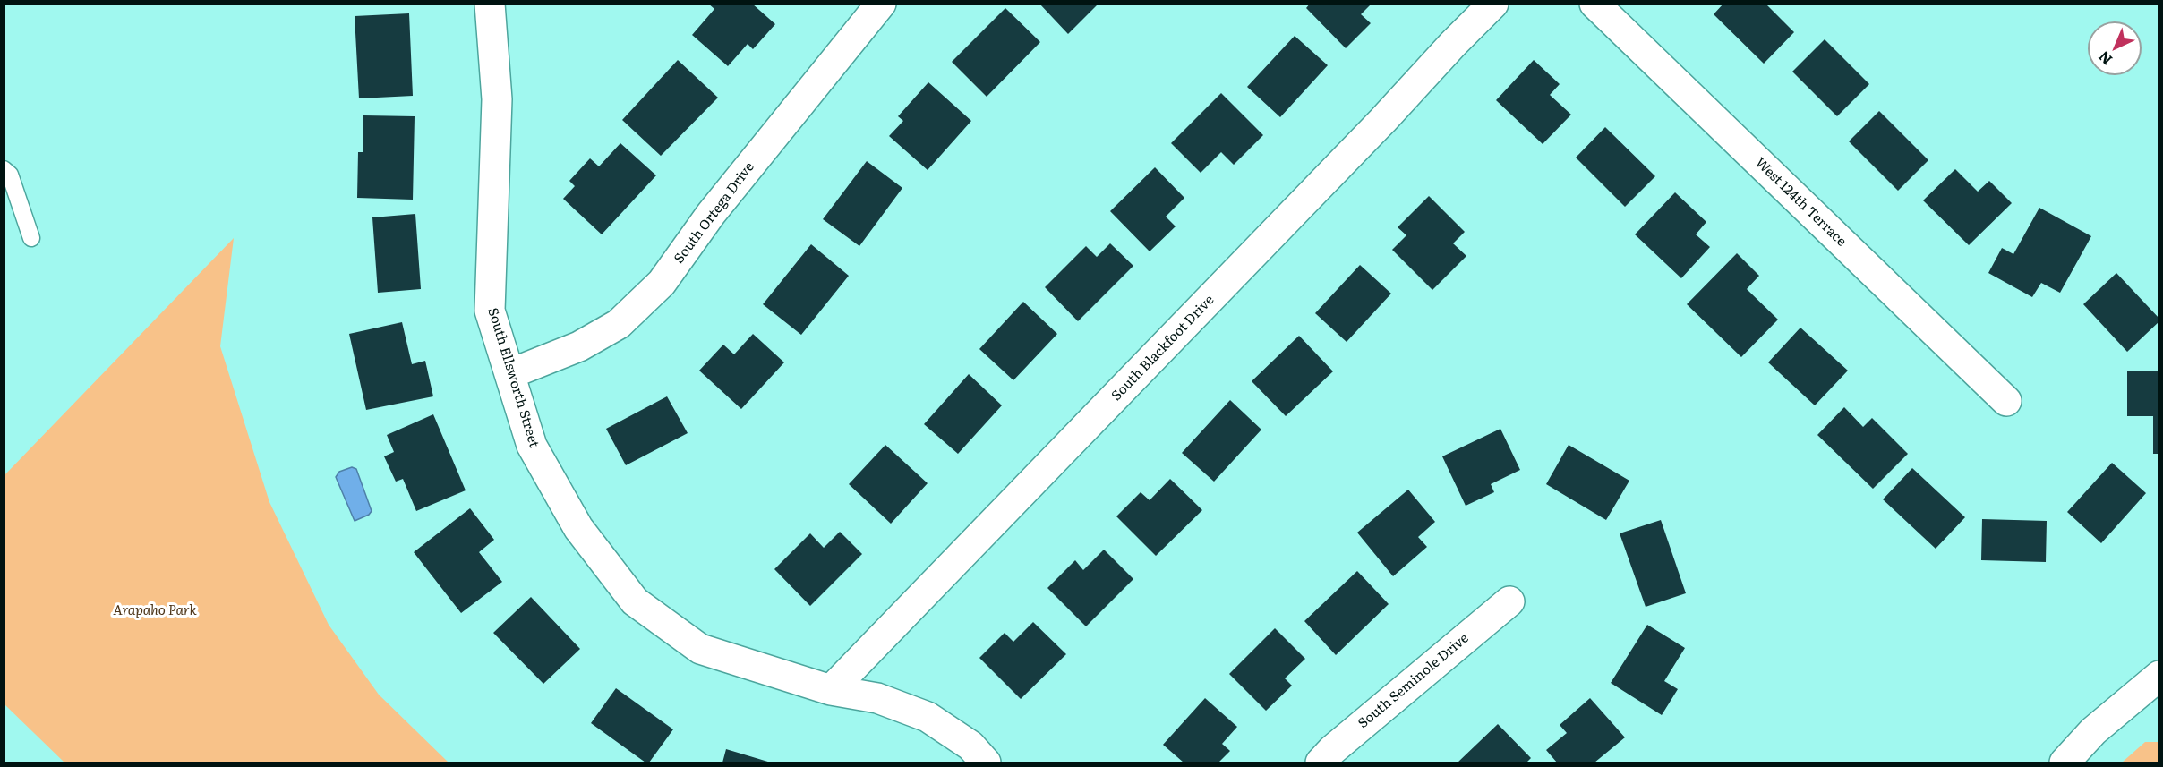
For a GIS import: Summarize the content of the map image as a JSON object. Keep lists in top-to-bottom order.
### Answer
{
  "streets": {
    "street": [
      "West 124th Terrace",
      "South Ortega Drive",
      "South Blackfoot Drive",
      "South Ellsworth Street",
      "South Seminole Drive"
    ]
  },
  "crossings": [
    ["South Ortega Drive", "South Ellsworth Street"],
    ["South Blackfoot Drive", "South Ellsworth Street"]
  ],
  "parks": ["Arapaho Park"],
  "north": "bottom left"
}
